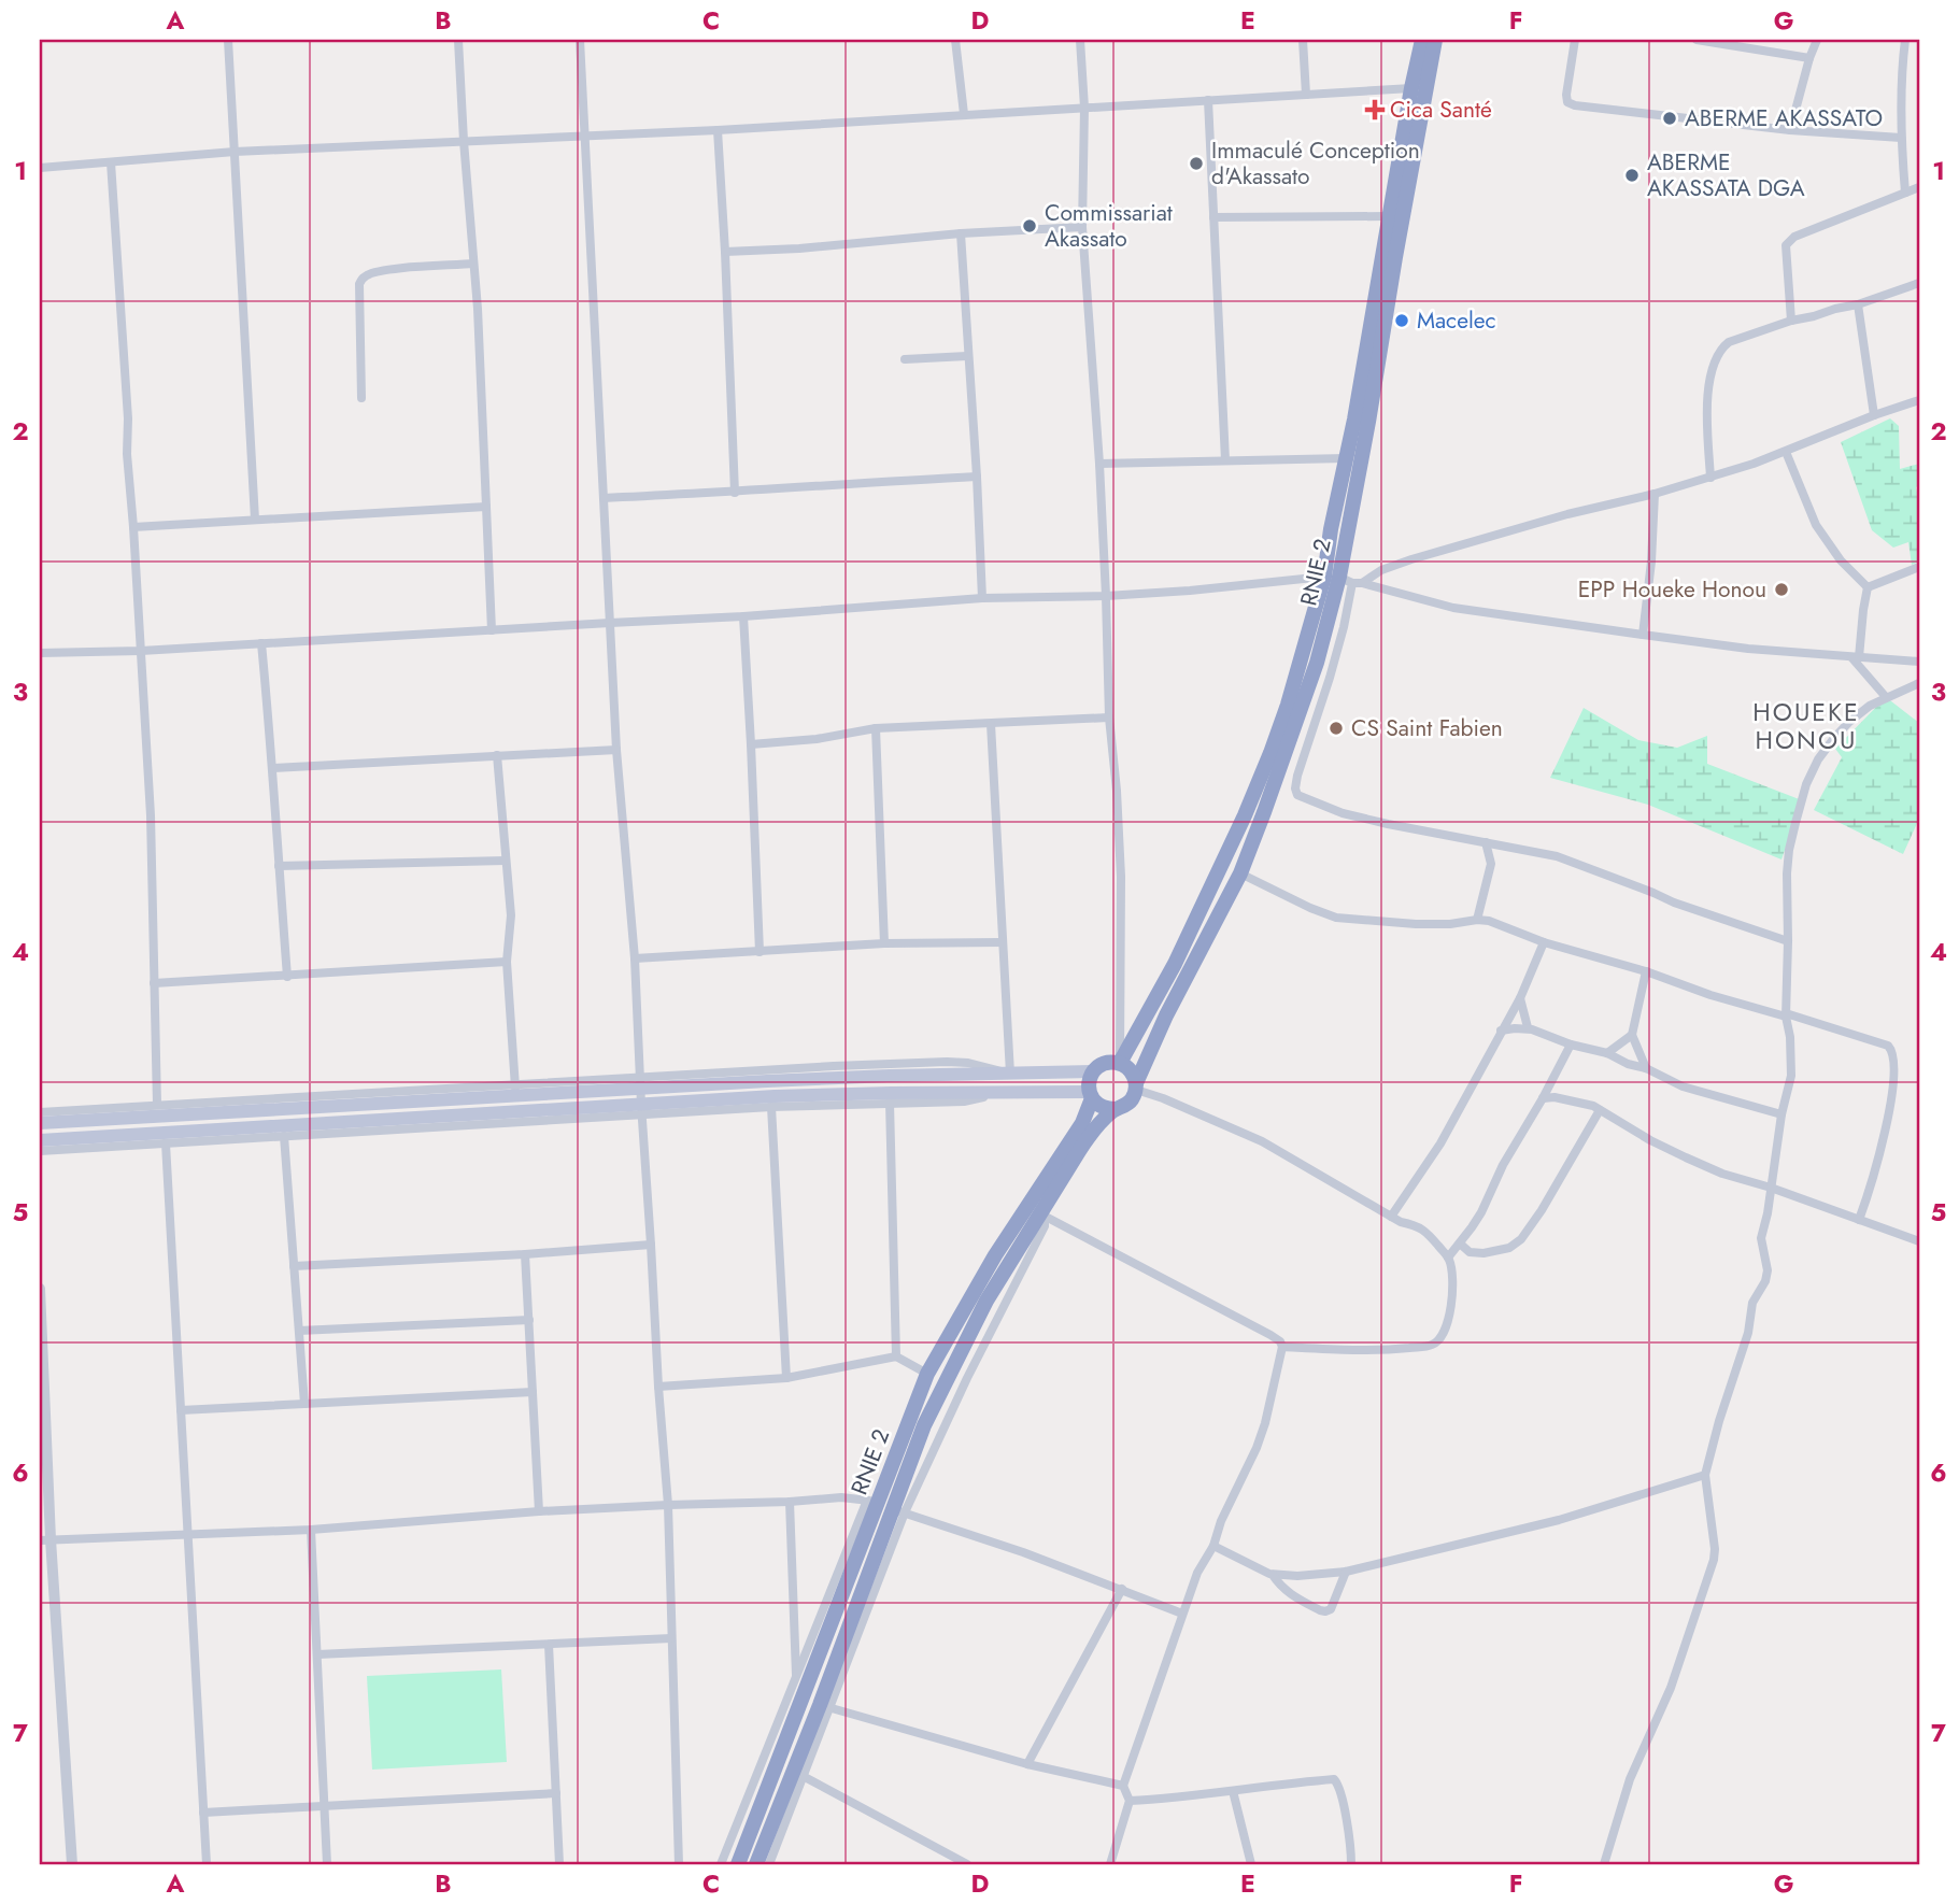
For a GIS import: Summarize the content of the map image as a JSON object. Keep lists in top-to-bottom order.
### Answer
{
  "streets": {
    "highway": ["RNIE 2"]
  },
  "districts": ["HOUEKE HONOU"],
  "places": {
    "health": ["Cica Santé"],
    "other": [
      "ABERME AKASSATO",
      "Immaculé Conception d'Akassato",
      "ABERME AKASSATA DGA",
      "Commissariat Akassato",
      "Macelec",
      "EPP Houeke Honou",
      "CS Saint Fabien"
    ]
  },
  "grid": {
    "columns": [
      "A",
      "B",
      "C",
      "D",
      "E",
      "F",
      "G"
    ],
    "rows": [
      "1",
      "2",
      "3",
      "4",
      "5",
      "6",
      "7"
    ]
  }
}
